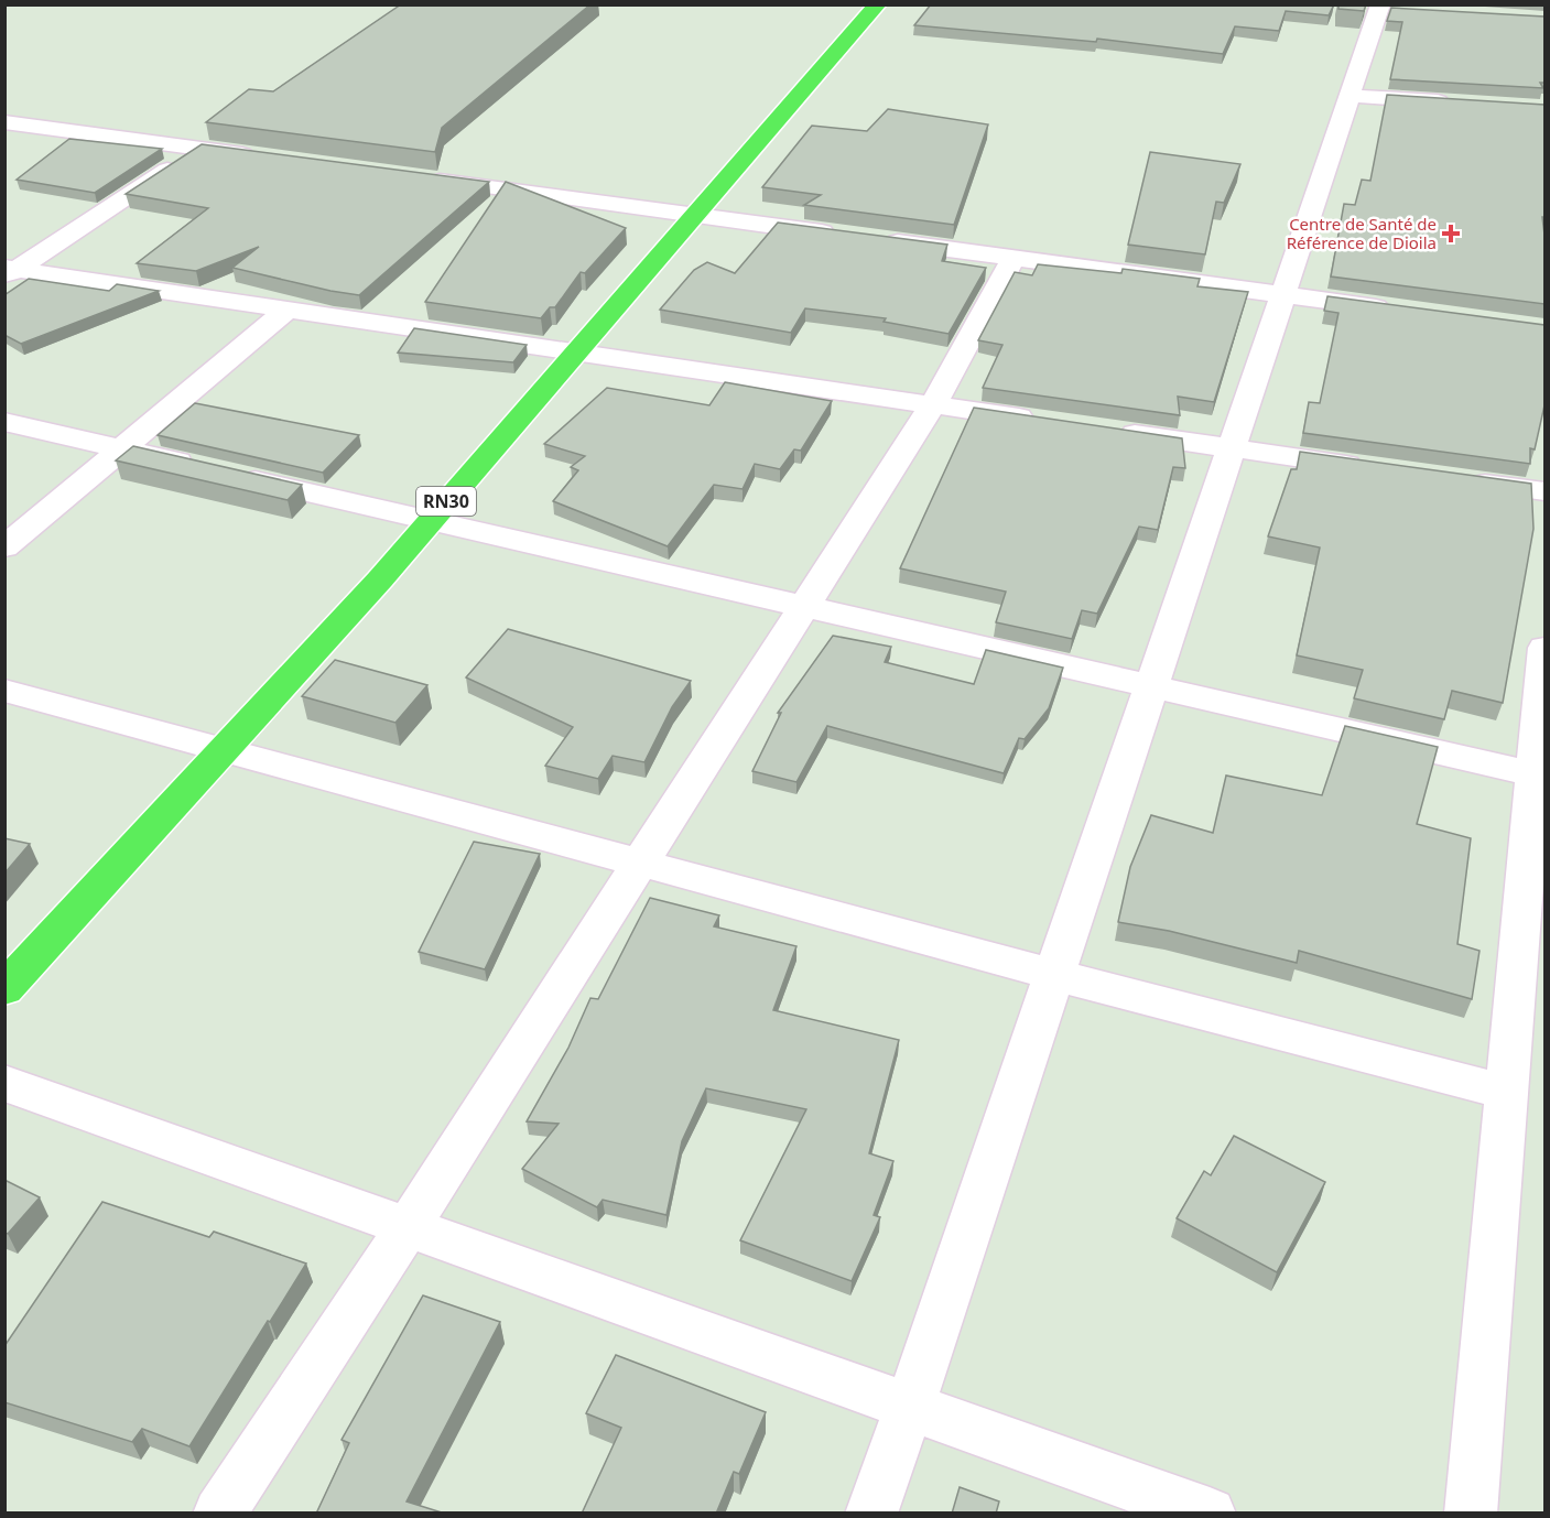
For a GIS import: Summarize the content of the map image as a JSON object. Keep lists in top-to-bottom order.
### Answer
{
  "streets": {
    "main road": ["RN30"]
  },
  "places": {
    "health": ["Centre de Santé de Référence de Dioila"]
  }
}
